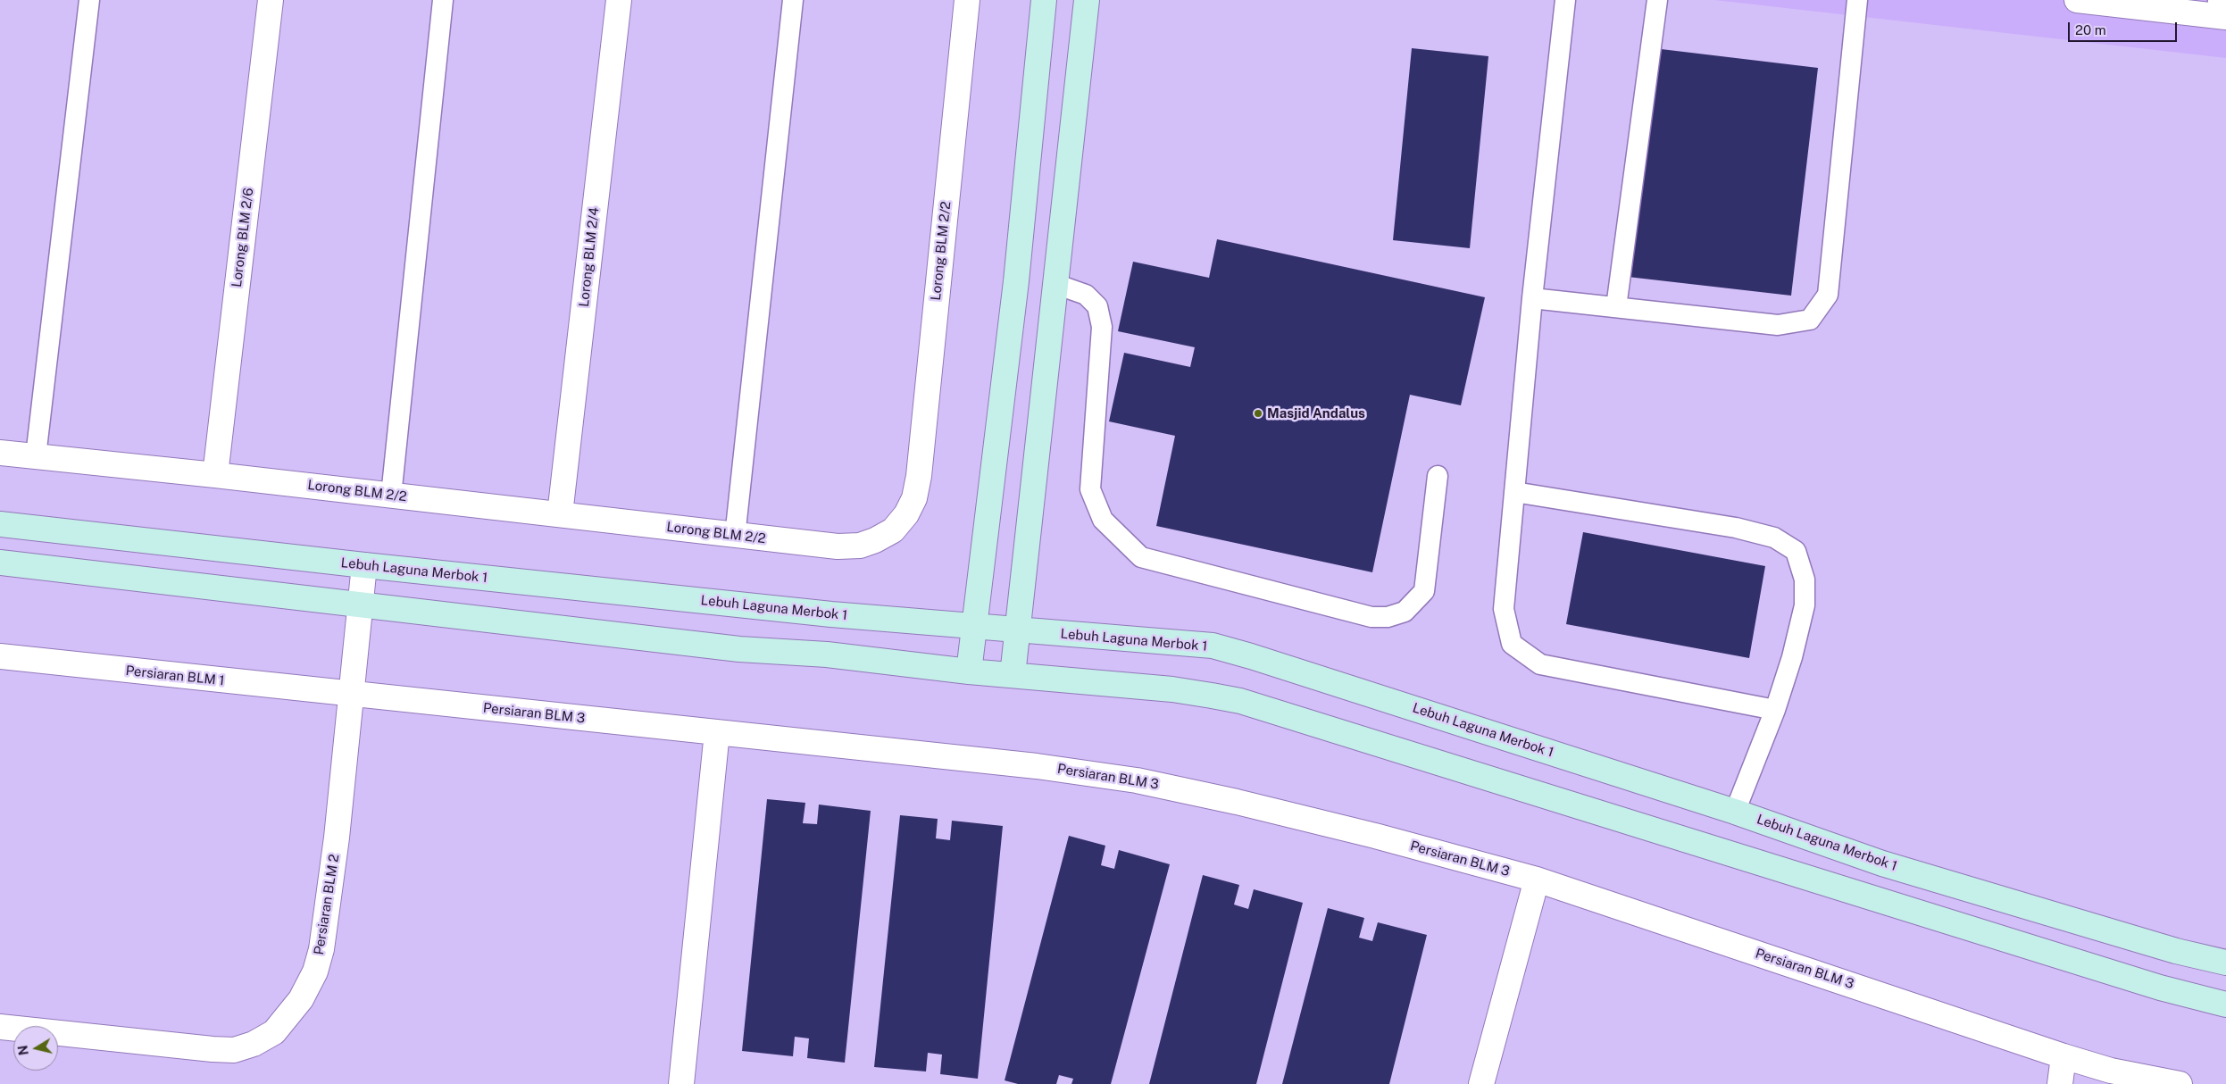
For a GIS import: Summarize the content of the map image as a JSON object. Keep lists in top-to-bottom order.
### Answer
{
  "streets": {
    "street": [
      "Lorong BLM 2/6",
      "Lorong BLM 2/2",
      "Lorong BLM 2/4",
      "Lebuh Laguna Merbok 1",
      "Persiaran BLM 1",
      "Persiaran BLM 3",
      "Persiaran BLM 2"
    ]
  },
  "crossings": [
    ["Lorong BLM 2/6", "Lorong BLM 2/2"],
    ["Lorong BLM 2/2", "Lorong BLM 2/4"],
    ["Lebuh Laguna Merbok 1", "Persiaran BLM 2"],
    ["Persiaran BLM 1", "Persiaran BLM 3"],
    ["Persiaran BLM 1", "Persiaran BLM 2"],
    ["Persiaran BLM 3", "Persiaran BLM 2"]
  ],
  "places": ["Masjid Andalus"],
  "scale_bar": "20 m",
  "north": "left"
}
